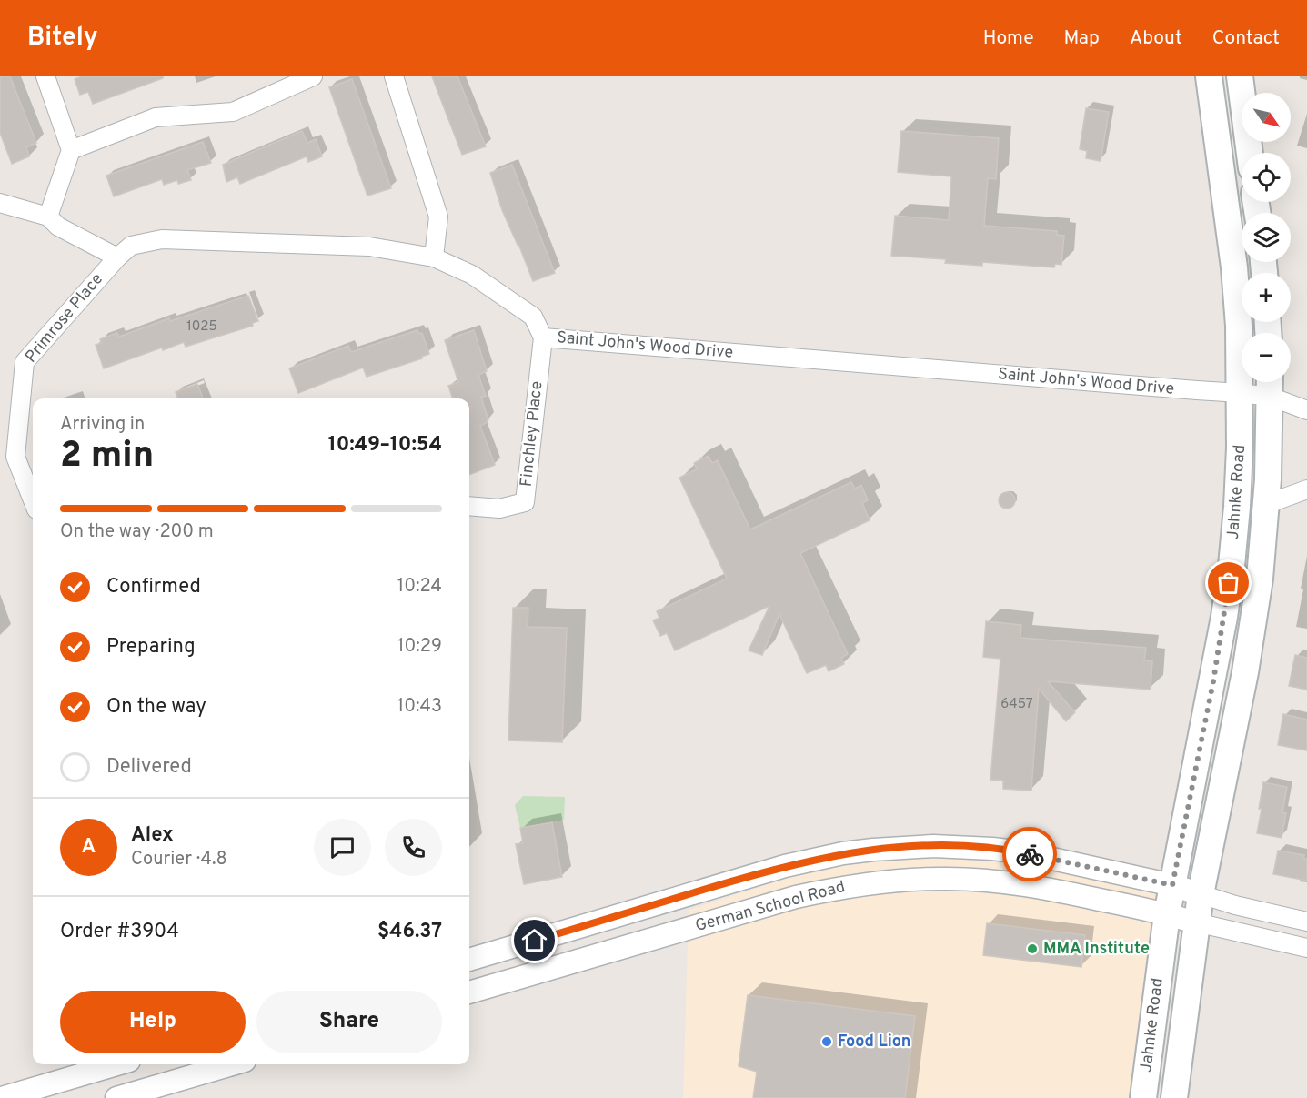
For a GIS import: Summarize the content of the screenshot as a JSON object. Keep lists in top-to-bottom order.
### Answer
{
  "streets": {
    "main road": ["Jahnke Road"],
    "street": [
      "Primrose Place",
      "Saint John's Wood Drive",
      "Finchley Place",
      "German School Road"
    ]
  },
  "crossings": [
    ["Primrose Place", "Saint John's Wood Drive"],
    ["Saint John's Wood Drive", "Finchley Place"],
    ["Saint John's Wood Drive", "Jahnke Road"],
    ["Jahnke Road", "German School Road"]
  ],
  "places": ["MMA Institute", "Food Lion"],
  "house_numbers": ["1025", "6457"],
  "north": "bottom right",
  "page": {
    "header": "Bitely",
    "nav": [
      "Home",
      "Map",
      "About",
      "Contact"
    ],
    "map_buttons": ["+", "−"],
    "heading": ["2 min", "Arriving in", "10:49–10:54"],
    "panel": [
      "Alex",
      "Courier · 4.8",
      "Order #3904",
      "$46.37"
    ],
    "bar": "On the way · 200 m",
    "list": [
      ["Confirmed", "10:24"],
      ["Preparing", "10:29"],
      ["On the way", "10:43"],
      "Delivered"
    ],
    "round": "A",
    "buttons": ["Help", "Share"]
  }
}
